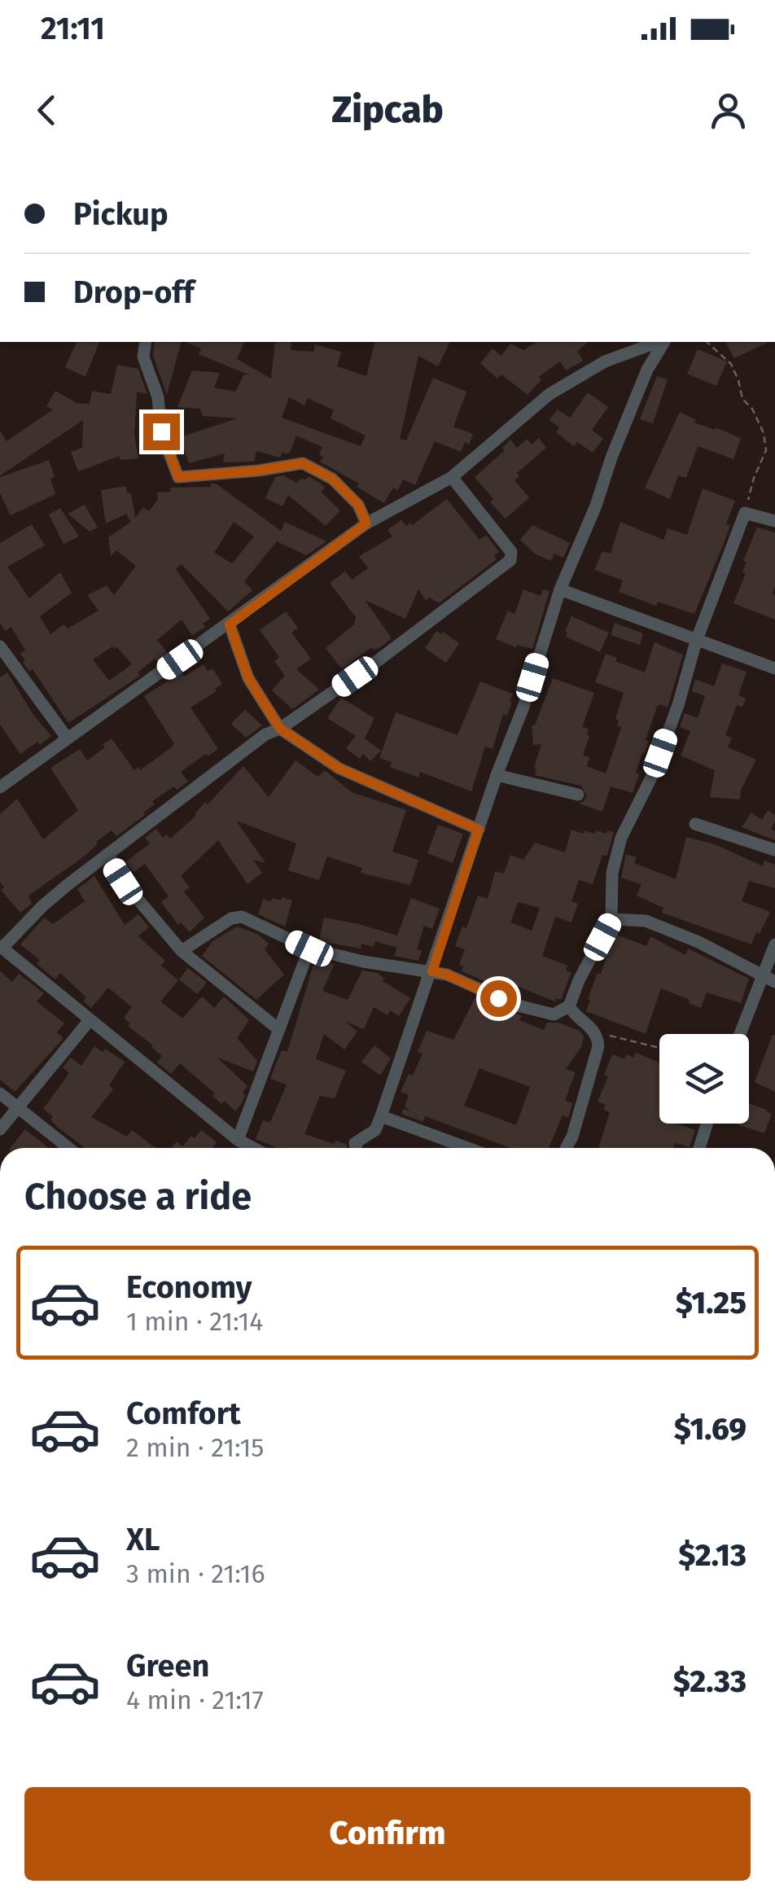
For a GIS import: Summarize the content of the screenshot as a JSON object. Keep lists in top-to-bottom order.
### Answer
{
  "page": {
    "status": "21:11",
    "header": "Zipcab",
    "banner": ["Pickup", "Drop-off"],
    "heading": "Choose a ride",
    "list": [
      {
        "name": "Economy",
        "note": "1 min · 21:14",
        "value": "$1.25"
      },
      {
        "name": "Comfort",
        "note": "2 min · 21:15",
        "value": "$1.69"
      },
      {
        "name": "XL",
        "note": "3 min · 21:16",
        "value": "$2.13"
      },
      {
        "name": "Green",
        "note": "4 min · 21:17",
        "value": "$2.33"
      }
    ],
    "buttons": "Confirm"
  }
}
